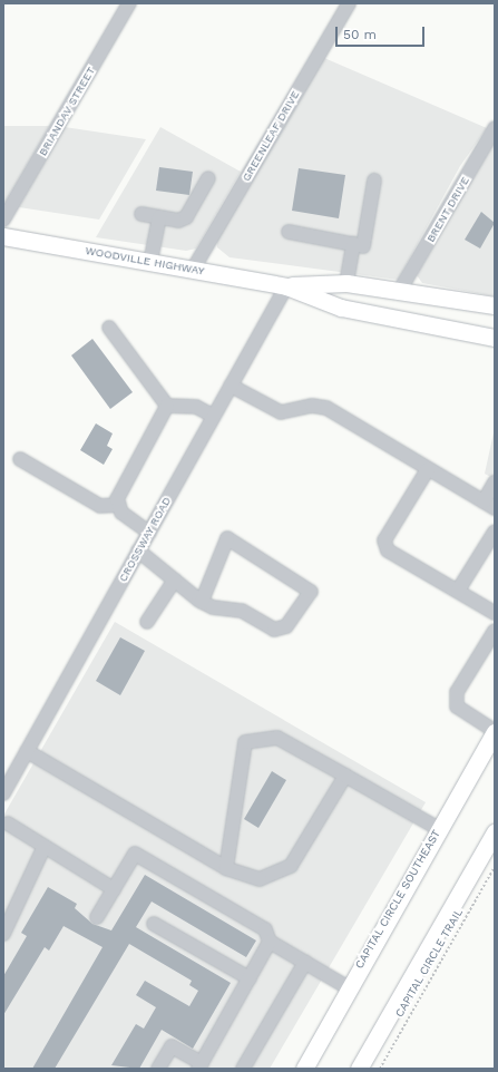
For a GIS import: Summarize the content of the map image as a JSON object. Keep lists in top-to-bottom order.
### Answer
{
  "streets": {
    "main road": ["WOODVILLE HIGHWAY", "CAPITAL CIRCLE SOUTHEAST"],
    "street": [
      "BRIANDAV STREET",
      "GREENLEAF DRIVE",
      "BRENT DRIVE",
      "CROSSWAY ROAD"
    ],
    "path": ["CAPITAL CIRCLE TRAIL"]
  },
  "crossings": [
    ["GREENLEAF DRIVE", "WOODVILLE HIGHWAY"],
    ["BRENT DRIVE", "WOODVILLE HIGHWAY"],
    ["WOODVILLE HIGHWAY", "CROSSWAY ROAD"]
  ],
  "scale_bar": "50 m"
}
